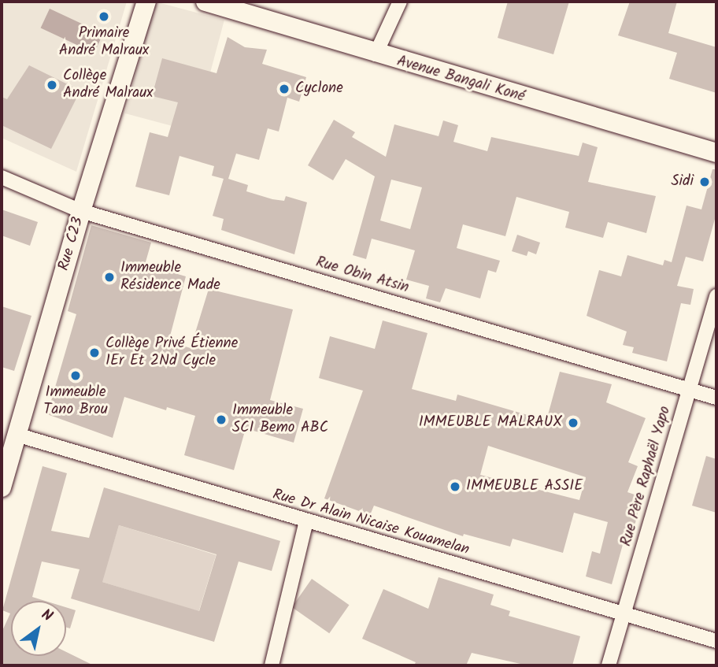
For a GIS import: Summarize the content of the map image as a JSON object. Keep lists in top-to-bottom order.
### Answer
{
  "streets": {
    "street": [
      "Avenue Bangali Koné",
      "Rue C23",
      "Rue Obin Atsin",
      "Rue Père Raphaël Yapo",
      "Rue Dr Alain Nicaise Kouamelan"
    ]
  },
  "crossings": [
    ["Rue C23", "Rue Obin Atsin"],
    ["Rue C23", "Rue Dr Alain Nicaise Kouamelan"],
    ["Rue Obin Atsin", "Rue Père Raphaël Yapo"],
    ["Rue Père Raphaël Yapo", "Rue Dr Alain Nicaise Kouamelan"]
  ],
  "places": [
    "Primaire André Malraux",
    "Collège André Malraux",
    "Cyclone",
    "Sidi",
    "Immeuble Résidence Made",
    "Collège Privé Étienne 1Er Et 2Nd Cycle",
    "Immeuble Tano Brou",
    "Immeuble SCI Bemo ABC",
    "IMMEUBLE MALRAUX",
    "IMMEUBLE ASSIE"
  ],
  "north": "top right"
}
